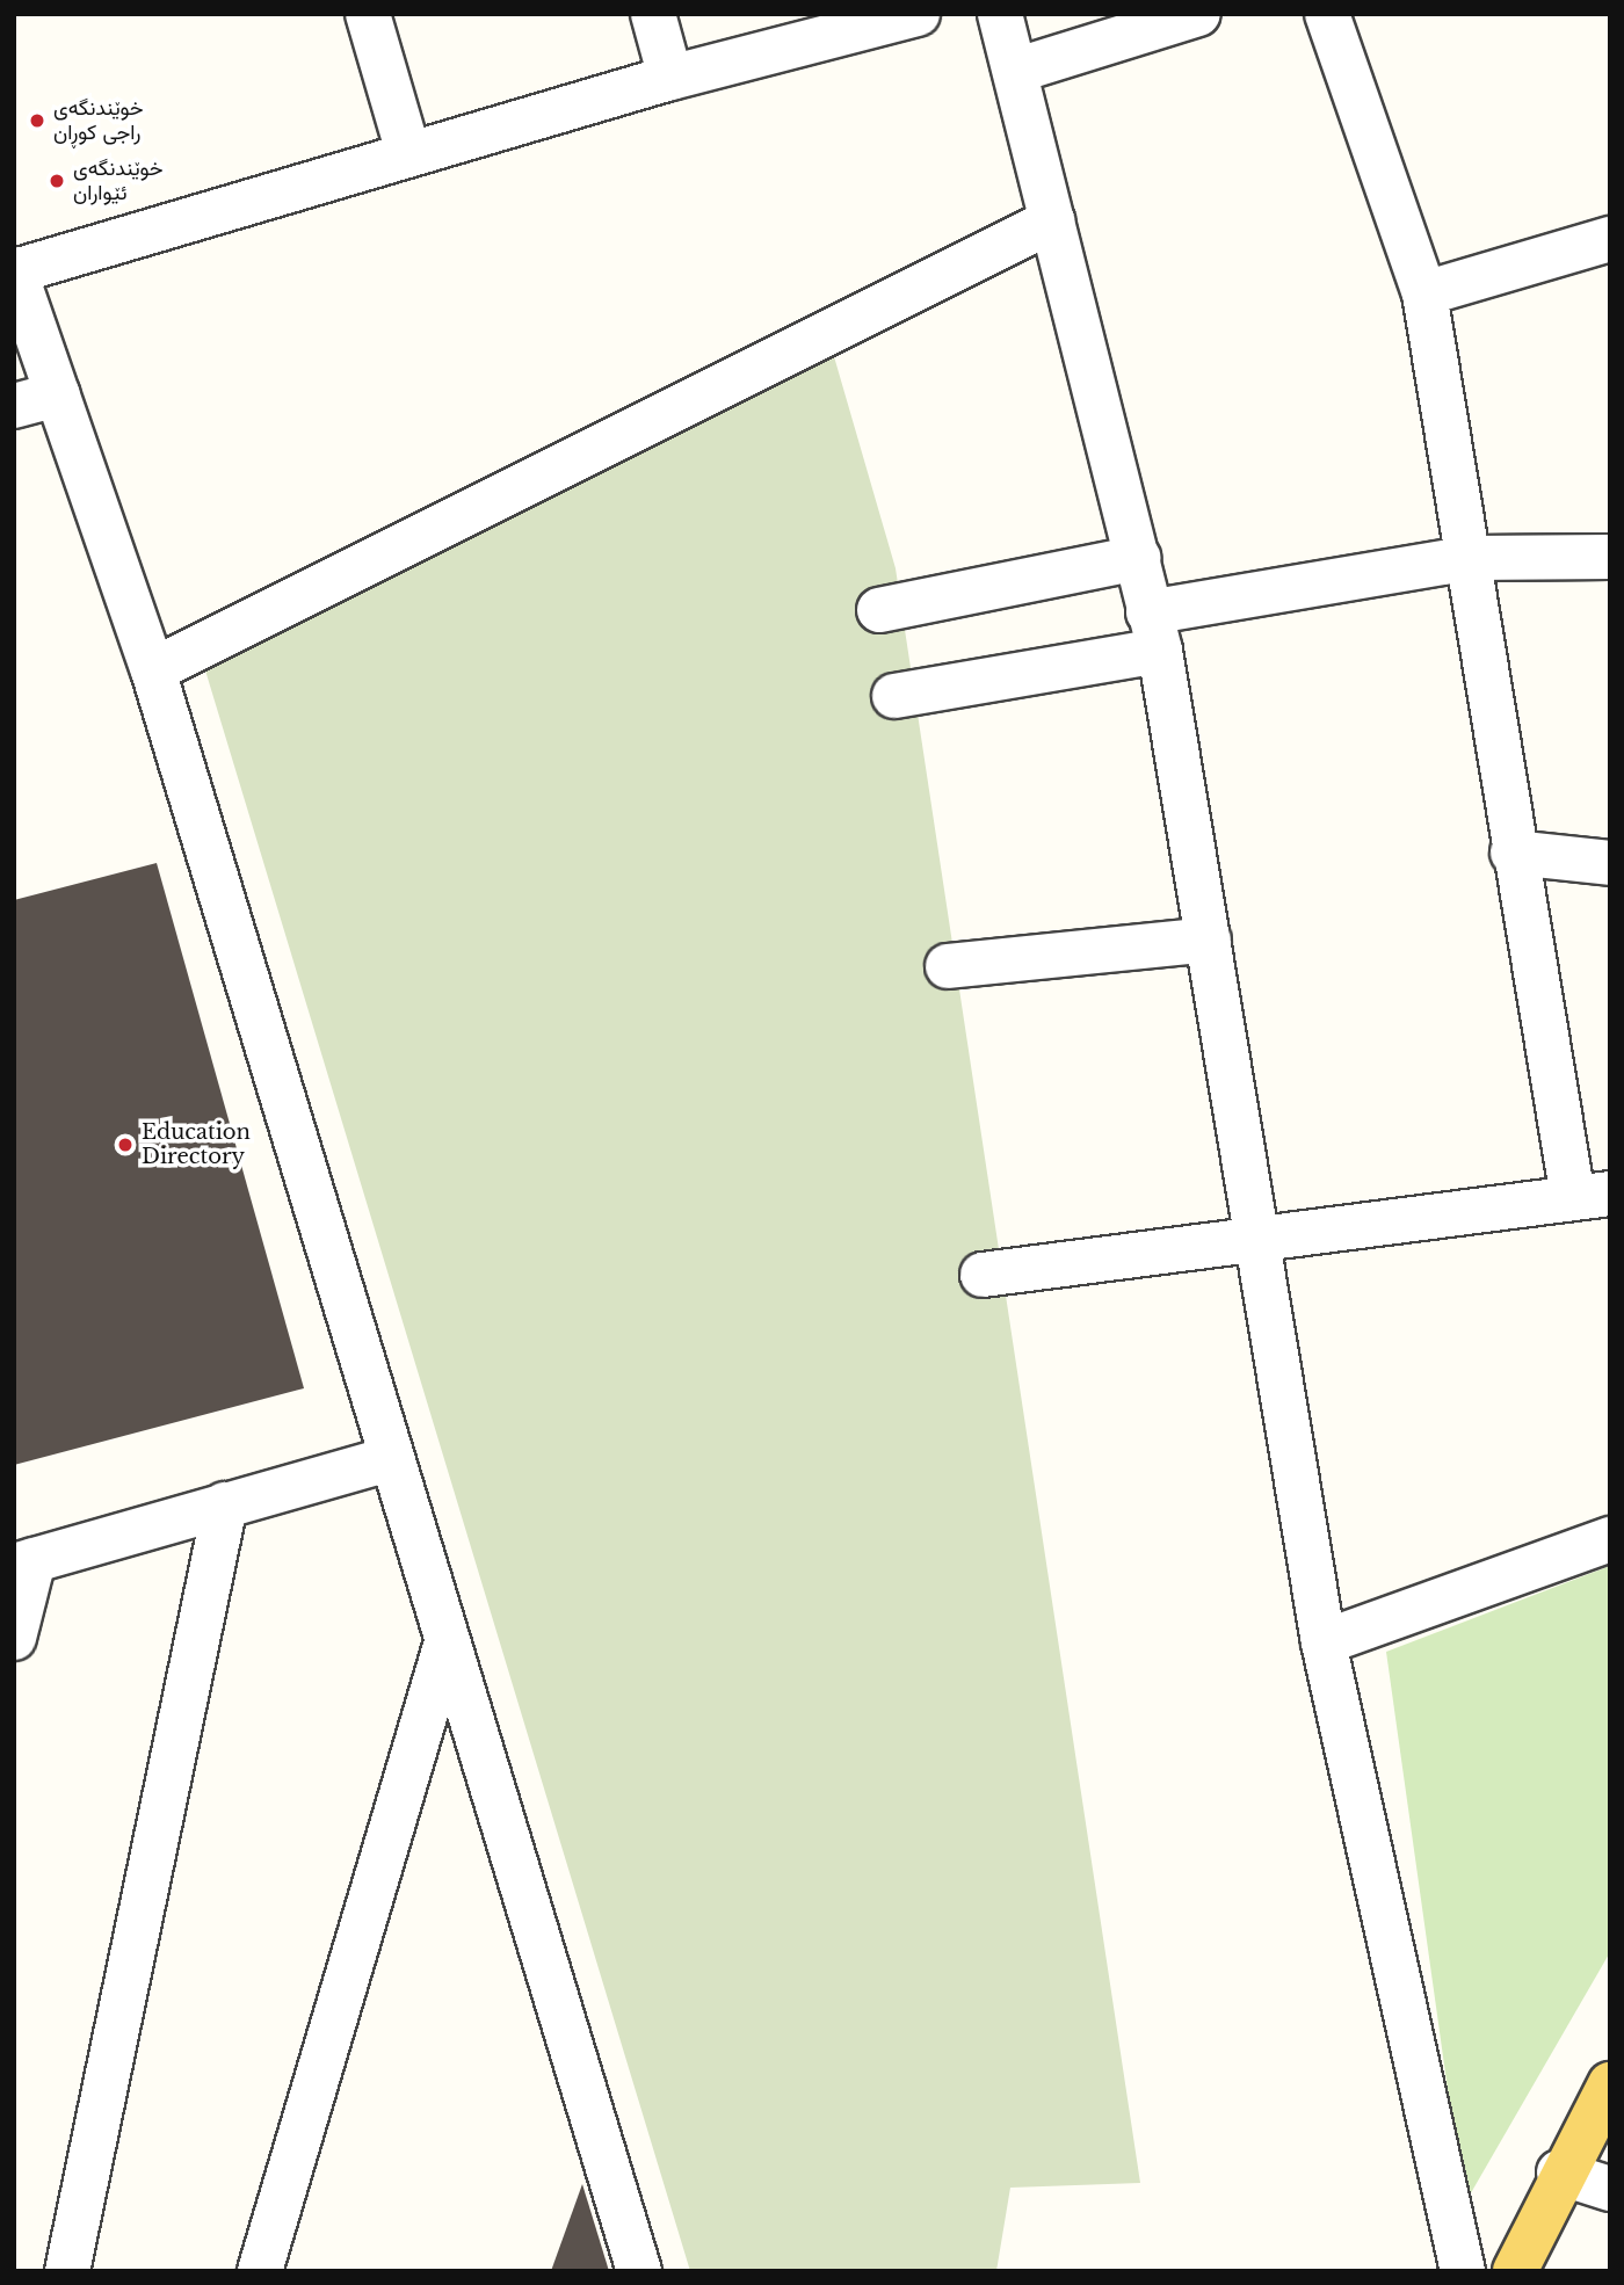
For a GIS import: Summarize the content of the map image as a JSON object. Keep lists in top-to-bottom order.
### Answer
{
  "places": ["خوێندنگه‌ی راجی كوڕان", "خوێندنگه‌ی ئێواران", "Education Directory"]
}
